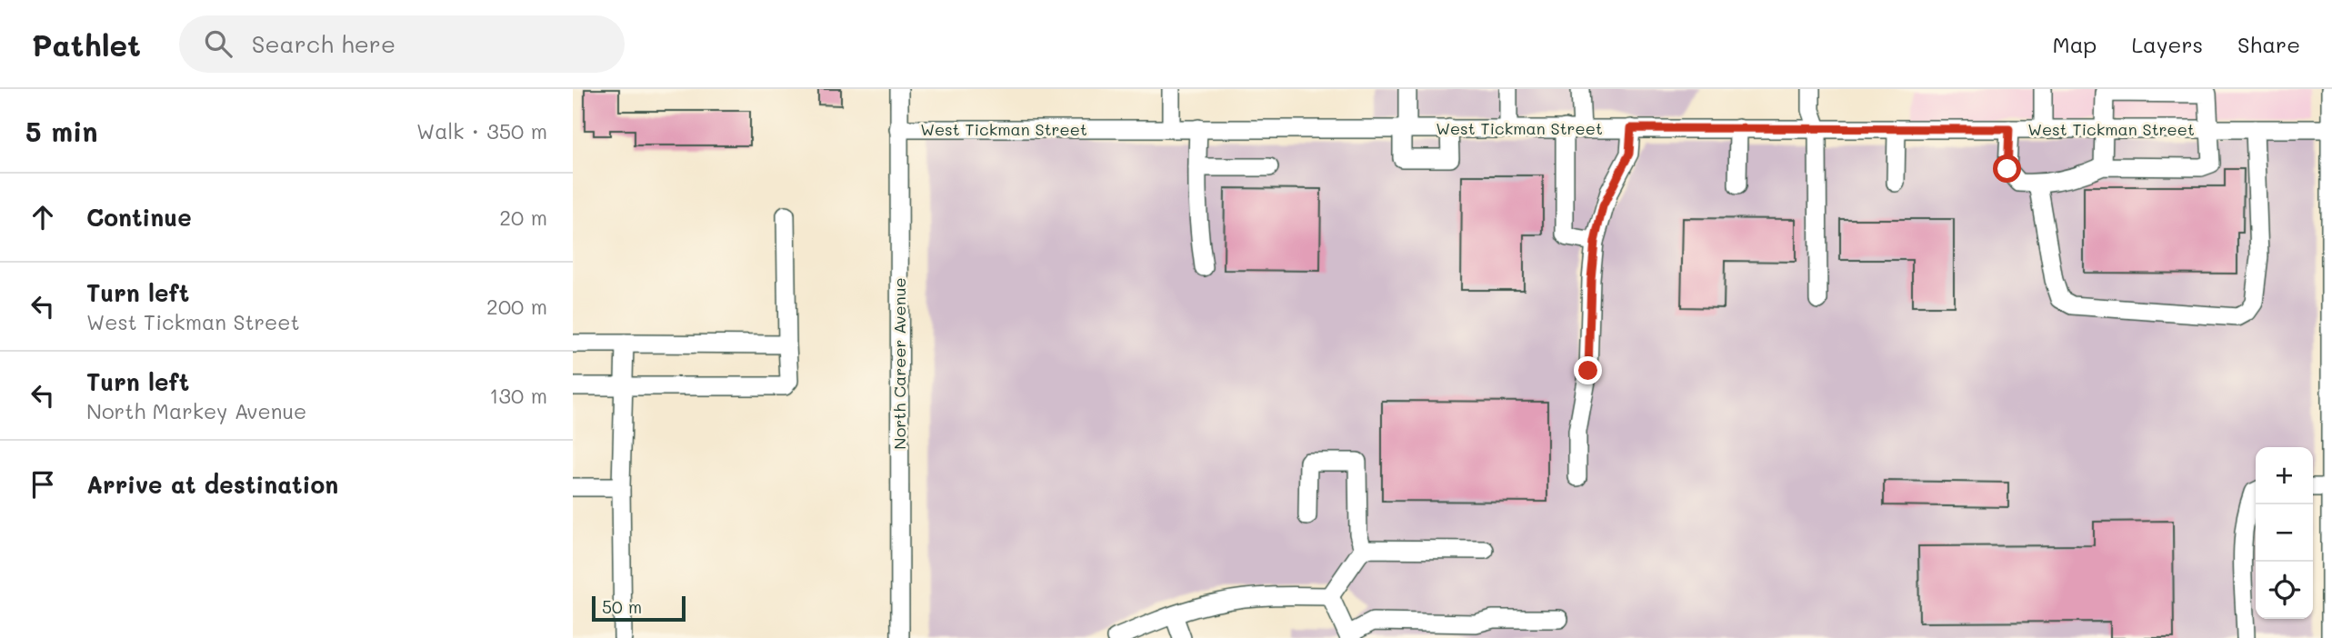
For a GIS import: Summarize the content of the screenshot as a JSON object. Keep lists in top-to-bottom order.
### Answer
{
  "streets": {
    "street": ["West Tickman Street", "North Career Avenue"]
  },
  "crossings": [
    ["West Tickman Street", "North Career Avenue"]
  ],
  "scale_bar": "50 m",
  "page": {
    "header": "Pathlet",
    "search": "Search here",
    "nav": ["Map", "Layers", "Share"],
    "heading": ["5 min", "Walk · 350 m"],
    "list": [
      ["Continue", "20 m"],
      ["Turn left", "West Tickman Street", "200 m"],
      ["Turn left", "North Markey Avenue", "130 m"],
      "Arrive at destination"
    ],
    "map_buttons": ["+", "−"],
    "scale": "50 m"
  }
}
